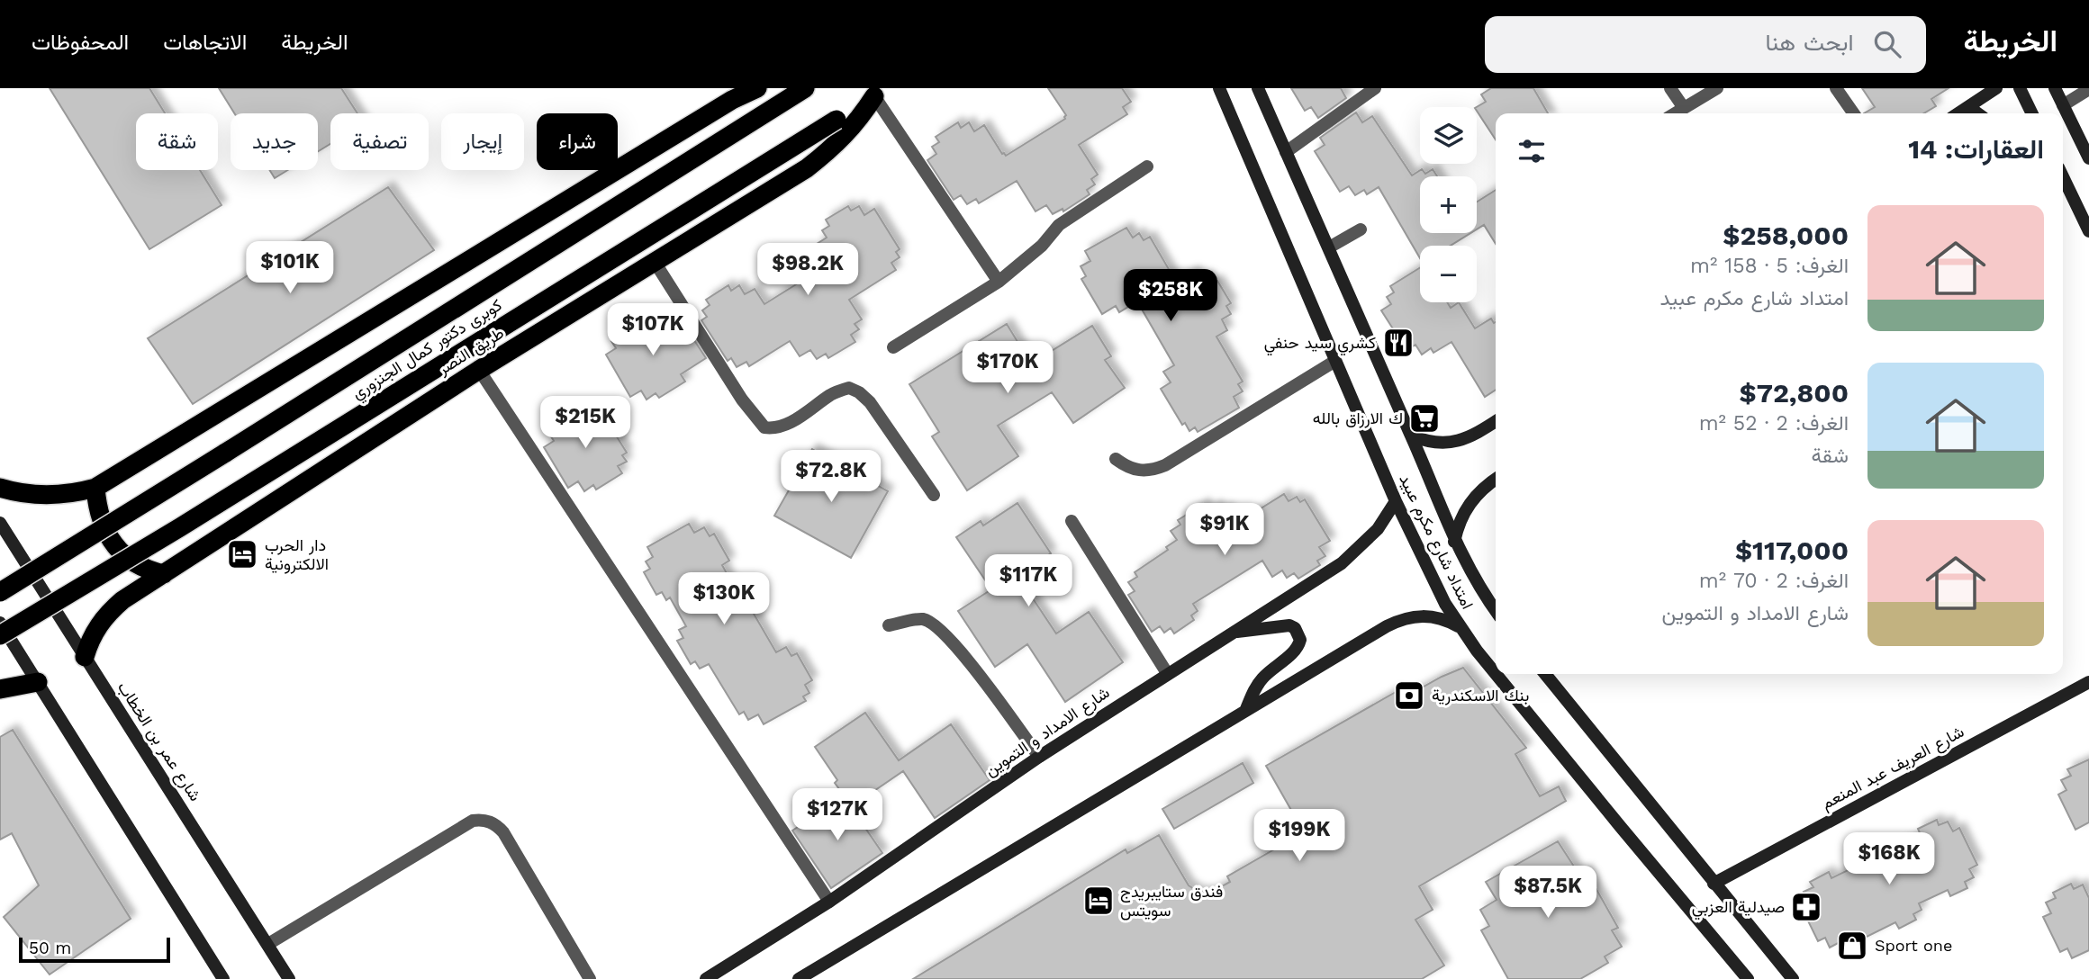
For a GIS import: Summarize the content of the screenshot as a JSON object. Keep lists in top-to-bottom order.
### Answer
{
  "streets": {
    "highway": ["كوبرى دكتور كمال الجنزوري", "طريق النصر"],
    "street": [
      "امتداد شارع مكرم عبيد",
      "شارع الامداد و التموين",
      "شارع عمر بن الخطاب",
      "شارع العريف عبد المنعم"
    ]
  },
  "crossings": [
    ["كوبرى دكتور كمال الجنزوري", "طريق النصر"],
    ["طريق النصر", "شارع عمر بن الخطاب"],
    ["امتداد شارع مكرم عبيد", "شارع الامداد و التموين"]
  ],
  "places": {
    "restaurant": ["كشري سيد حنفي"],
    "supermarket": ["ك الارزاق بالله"],
    "hotel": ["دار الحرب الالكترونية", "فندق ستايبريدج سويتس"],
    "bank": ["بنك الاسكندرية"],
    "pharmacy": ["صيدلية العزبي"],
    "shop": ["Sport one"]
  },
  "scale_bar": "50 m",
  "page": {
    "header": "الخريطة",
    "search": "ابحث هنا",
    "nav": ["الخريطة", "الاتجاهات", "المحفوظات"],
    "map_buttons": ["+", "−"],
    "chip": [
      "شراء",
      "إيجار",
      "تصفية",
      "جديد",
      "شقة"
    ],
    "heading": "العقارات: 14",
    "list": [
      {
        "name": "$258,000",
        "note": "الغرف: 5 · 158 m² · امتداد شارع مكرم عبيد"
      },
      {
        "name": "$72,800",
        "note": "الغرف: 2 · 52 m² · شقة"
      },
      {
        "name": "$117,000",
        "note": "الغرف: 2 · 70 m² · شارع الامداد و التموين"
      }
    ],
    "price": [
      "$101K",
      "$98.2K",
      "$258K",
      "$107K",
      "$170K",
      "$215K",
      "$72.8K",
      "$91K",
      "$117K",
      "$130K",
      "$127K",
      "$199K",
      "$168K",
      "$87.5K"
    ],
    "scale": "50 m"
  }
}
